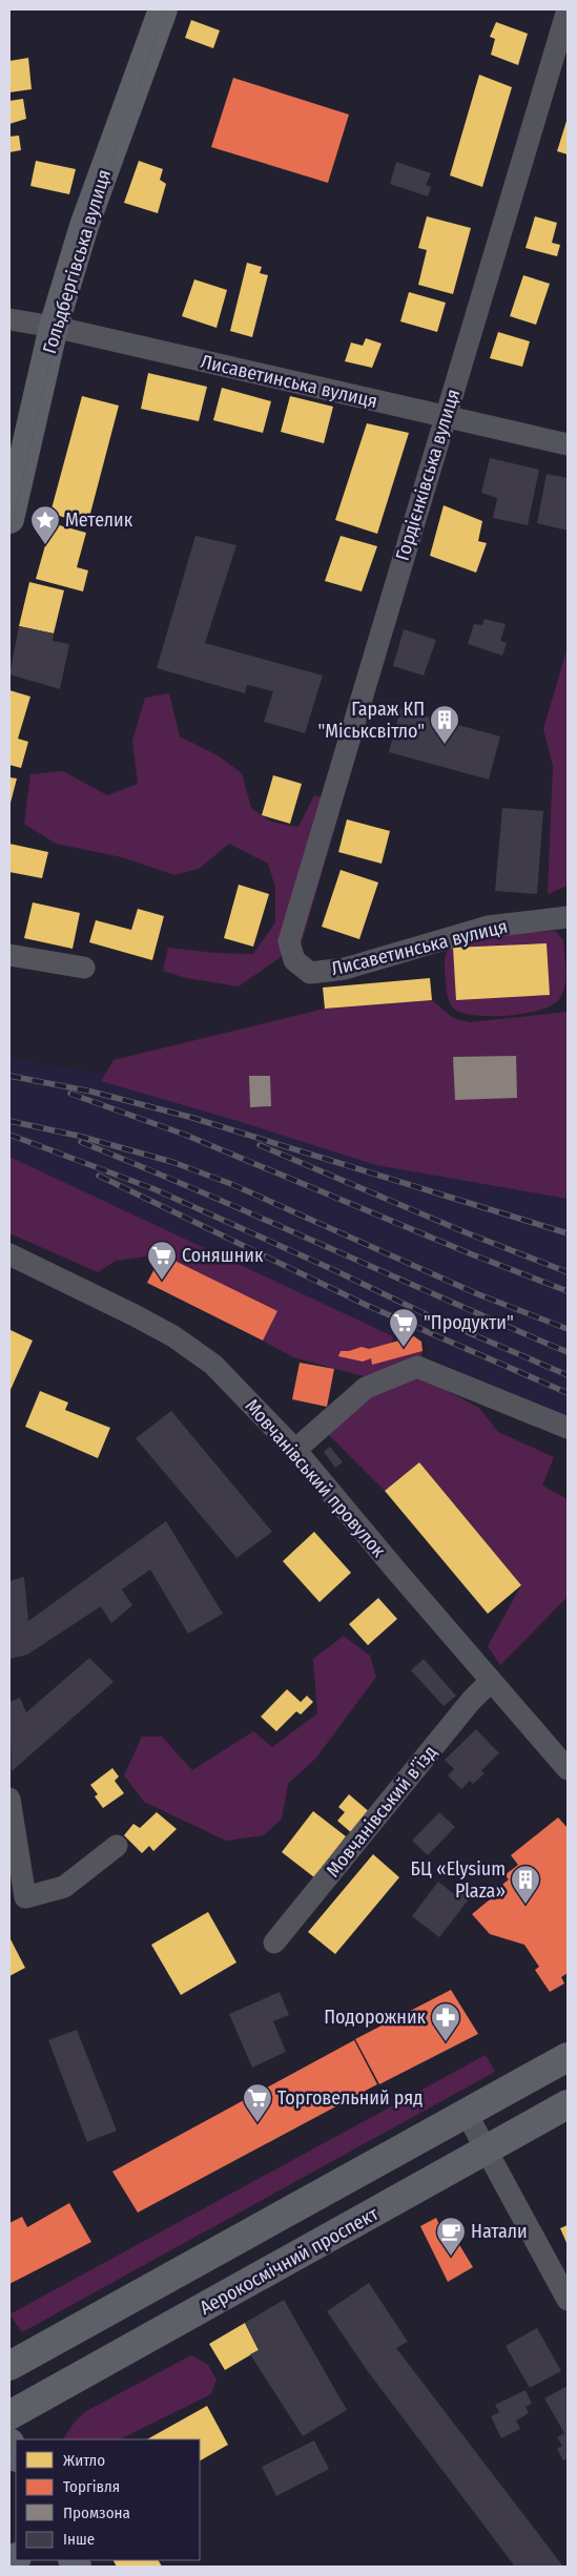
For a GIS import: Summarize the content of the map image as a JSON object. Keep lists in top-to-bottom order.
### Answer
{
  "streets": {
    "main road": ["Гольдбергівська вулиця", "Аерокосмічний проспект"],
    "street": [
      "Лисаветинська вулиця",
      "Гордієнківська вулиця",
      "Мовчанівський провулок",
      "Мовчанівський в’їзд"
    ]
  },
  "crossings": [
    ["Гольдбергівська вулиця", "Лисаветинська вулиця"],
    ["Лисаветинська вулиця", "Гордієнківська вулиця"],
    ["Мовчанівський провулок", "Мовчанівський в’їзд"]
  ],
  "places": {
    "place": ["Метелик"],
    "building": ["Гараж КП \"Міськсвітло\"", "БЦ «Elysium Plaza»"],
    "supermarket": ["Соняшник", "\"Продукти\"", "Торговельний ряд"],
    "pharmacy": ["Подорожник"],
    "cafe": ["Натали"]
  },
  "legend": [
    "Житло",
    "Торгівля",
    "Промзона",
    "Інше"
  ]
}
